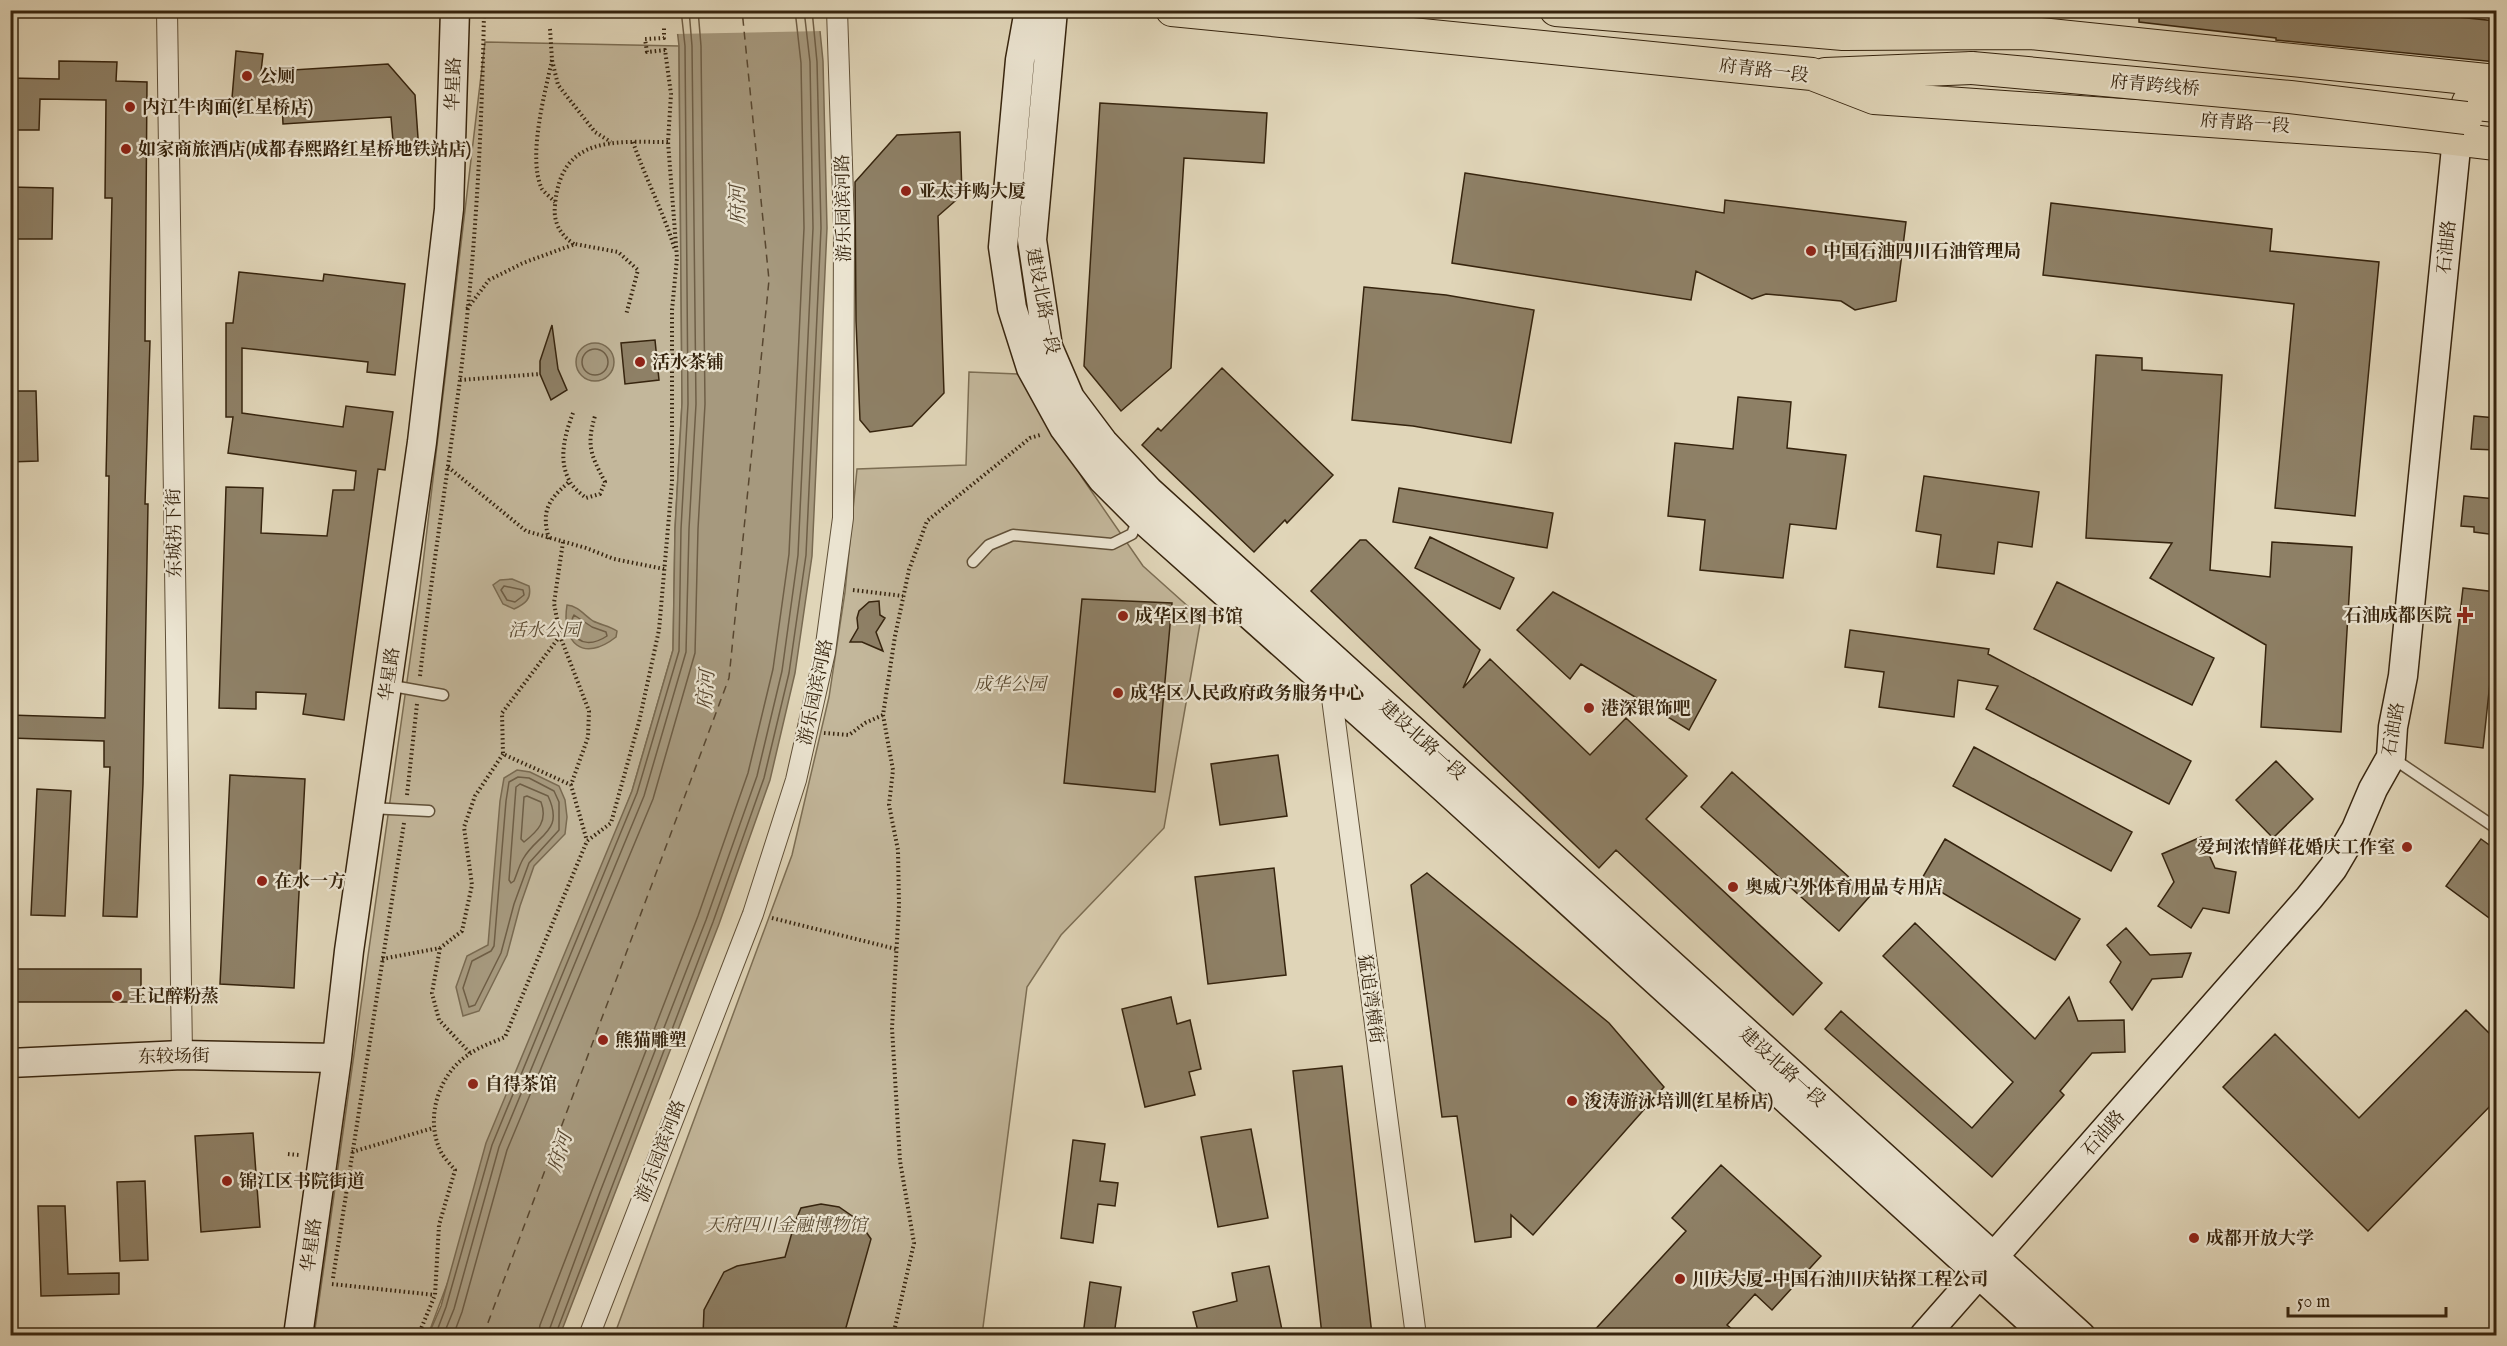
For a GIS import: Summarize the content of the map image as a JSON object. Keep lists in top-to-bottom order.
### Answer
{
  "streets": {
    "main road": ["府青路一段", "府青跨线桥"],
    "street": [
      "华星路",
      "游乐园滨河路",
      "石油路",
      "建设北路一段",
      "东城拐下街",
      "猛追湾横街",
      "东较场街"
    ]
  },
  "crossings": [
    ["府青路一段", "府青跨线桥"],
    ["府青路一段", "石油路"],
    ["华星路", "东较场街"],
    ["石油路", "建设北路一段"],
    ["建设北路一段", "猛追湾横街"],
    ["东城拐下街", "东较场街"]
  ],
  "water": ["府河"],
  "parks": ["活水公园", "成华公园", "天府四川金融博物馆"],
  "places": {
    "other": [
      "公厕",
      "内江牛肉面(红星桥店)",
      "如家商旅酒店(成都春熙路红星桥地铁站店)",
      "亚太并购大厦",
      "中国石油四川石油管理局",
      "活水茶铺",
      "成华区图书馆",
      "成华区人民政府政务服务中心",
      "港深银饰吧",
      "爱珂浓情鲜花婚庆工作室",
      "在水一方",
      "奥威户外体育用品专用店",
      "王记醉粉蒸",
      "熊猫雕塑",
      "自得茶馆",
      "浚涛游泳培训(红星桥店)",
      "锦江区书院街道",
      "成都开放大学",
      "川庆大厦-中国石油川庆钻探工程公司"
    ],
    "health": ["石油成都医院"]
  },
  "scale_bar": "50 m"
}
